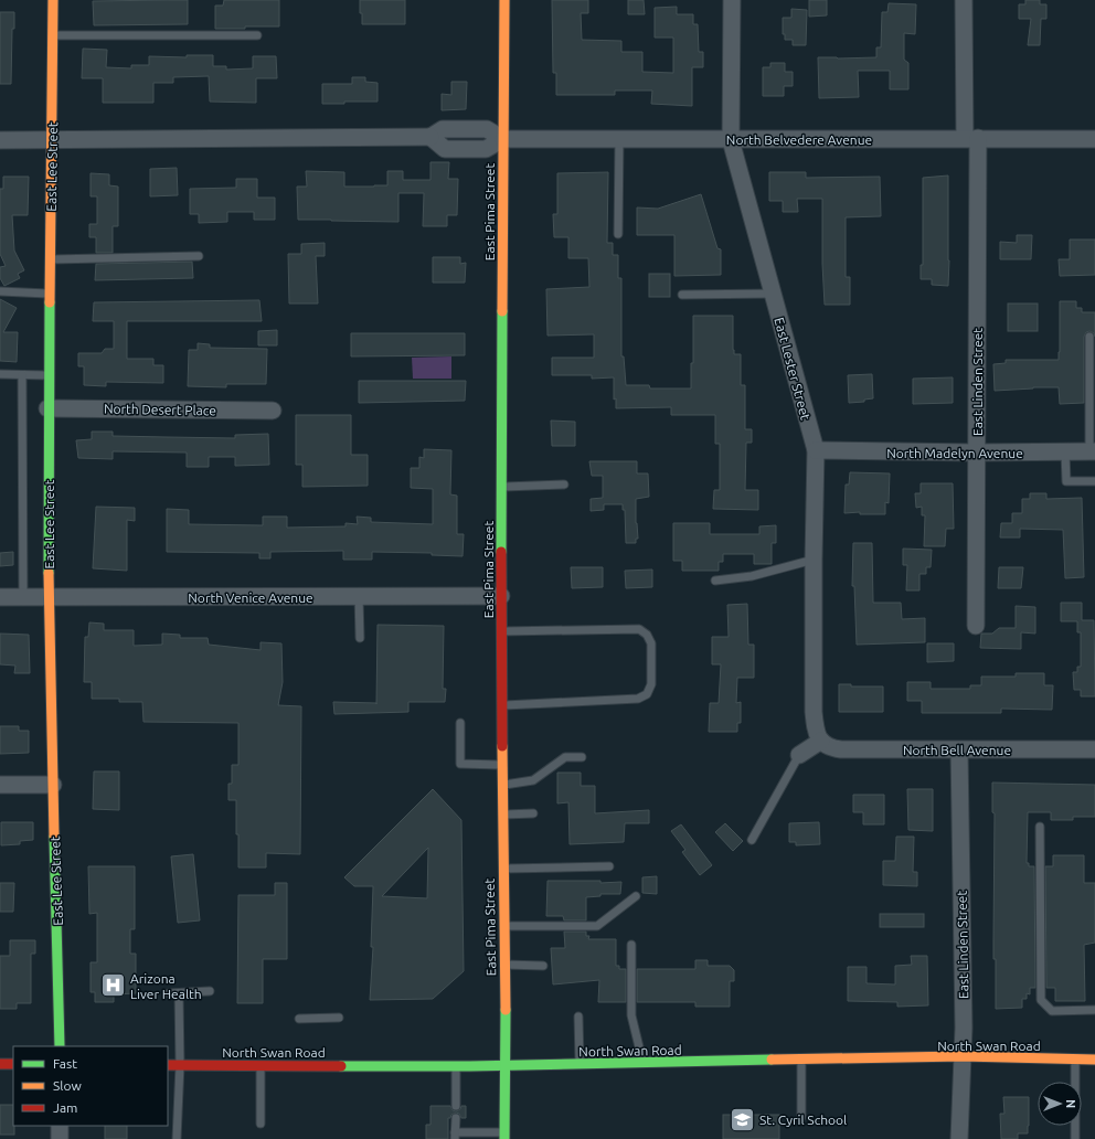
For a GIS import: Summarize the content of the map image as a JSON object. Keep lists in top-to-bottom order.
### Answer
{
  "streets": {
    "street": [
      "North Belvedere Avenue",
      "East Lee Street",
      "East Pima Street",
      "East Lester Street",
      "East Linden Street",
      "North Desert Place",
      "North Madelyn Avenue",
      "North Venice Avenue",
      "North Bell Avenue",
      "North Swan Road"
    ]
  },
  "crossings": [
    ["North Belvedere Avenue", "East Lee Street"],
    ["North Belvedere Avenue", "East Pima Street"],
    ["North Belvedere Avenue", "East Lester Street"],
    ["North Belvedere Avenue", "East Linden Street"],
    ["East Lee Street", "North Desert Place"],
    ["East Lee Street", "North Venice Avenue"],
    ["East Pima Street", "North Venice Avenue"],
    ["East Pima Street", "North Swan Road"],
    ["East Lester Street", "North Madelyn Avenue"],
    ["East Lester Street", "North Bell Avenue"],
    ["East Linden Street", "North Madelyn Avenue"],
    ["East Linden Street", "North Bell Avenue"],
    ["East Linden Street", "North Swan Road"]
  ],
  "places": {
    "hospital": ["Arizona Liver Health"],
    "school or university": ["St. Cyril School"]
  },
  "legend": ["Fast", "Slow", "Jam"],
  "north": "right"
}
